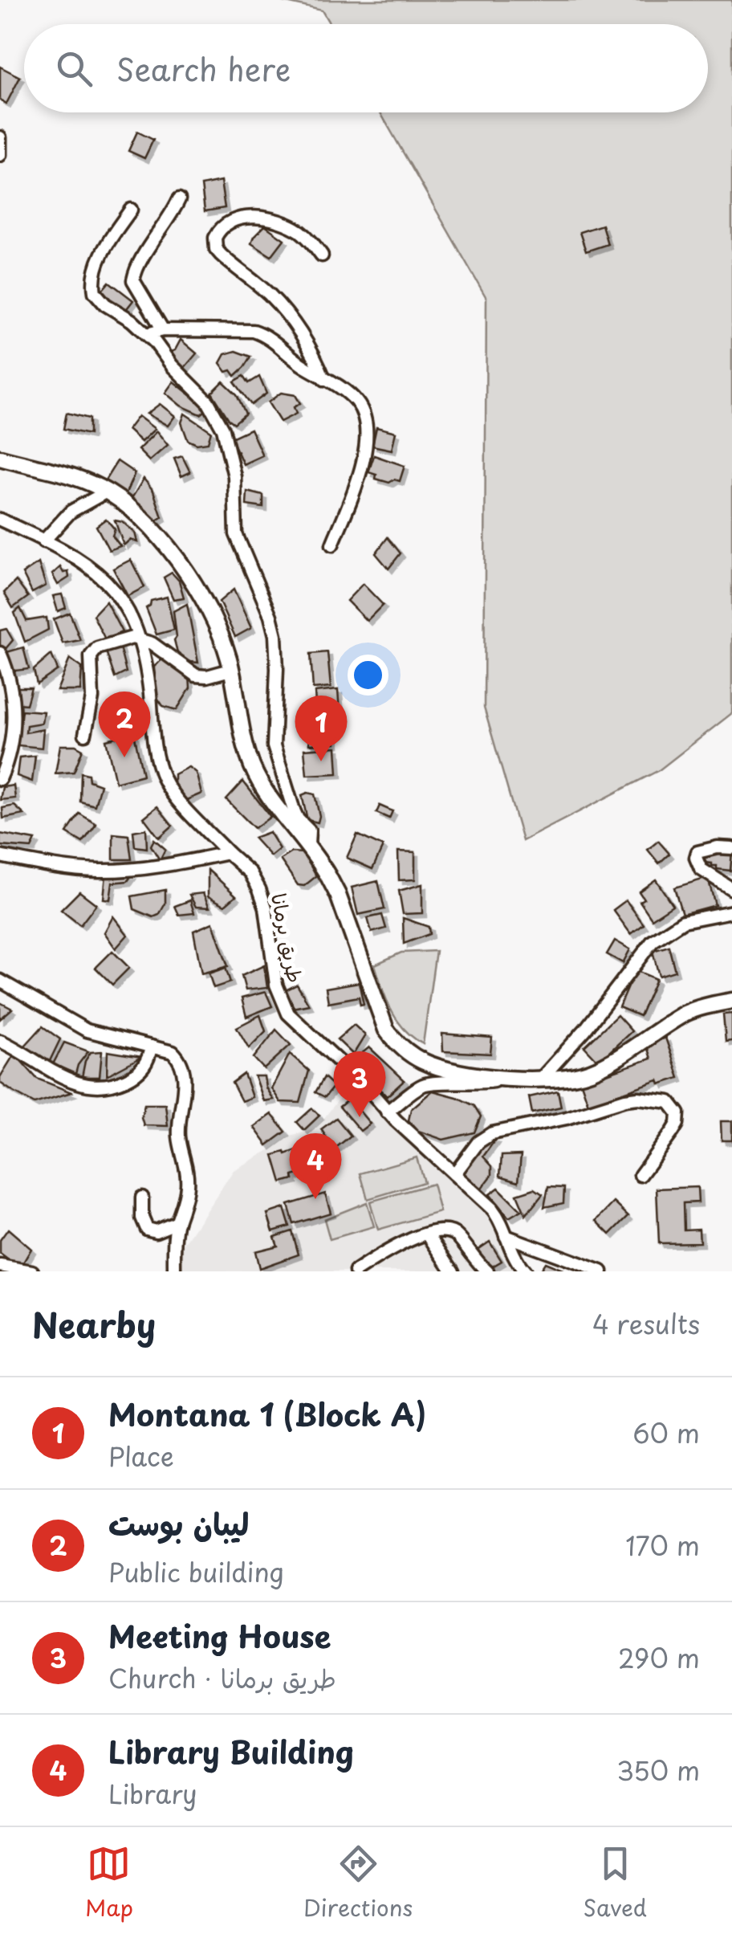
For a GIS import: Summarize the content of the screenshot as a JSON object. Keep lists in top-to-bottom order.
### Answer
{
  "streets": {
    "street": ["طريق برمانا"]
  },
  "page": {
    "search": "Search here",
    "pins": [
      "2",
      "1",
      "3",
      "4"
    ],
    "heading": ["Nearby", "4 results"],
    "list": [
      {
        "mark": "1",
        "name": "Montana 1 (Block A)",
        "note": "Place",
        "value": "60 m"
      },
      {
        "mark": "2",
        "name": "ليبان بوست",
        "note": "Public building",
        "value": "170 m"
      },
      {
        "mark": "3",
        "name": "Meeting House",
        "note": "Church · طريق برمانا",
        "value": "290 m"
      },
      {
        "mark": "4",
        "name": "Library Building",
        "note": "Library",
        "value": "350 m"
      }
    ],
    "nav": ["Map", "Directions", "Saved"]
  }
}
